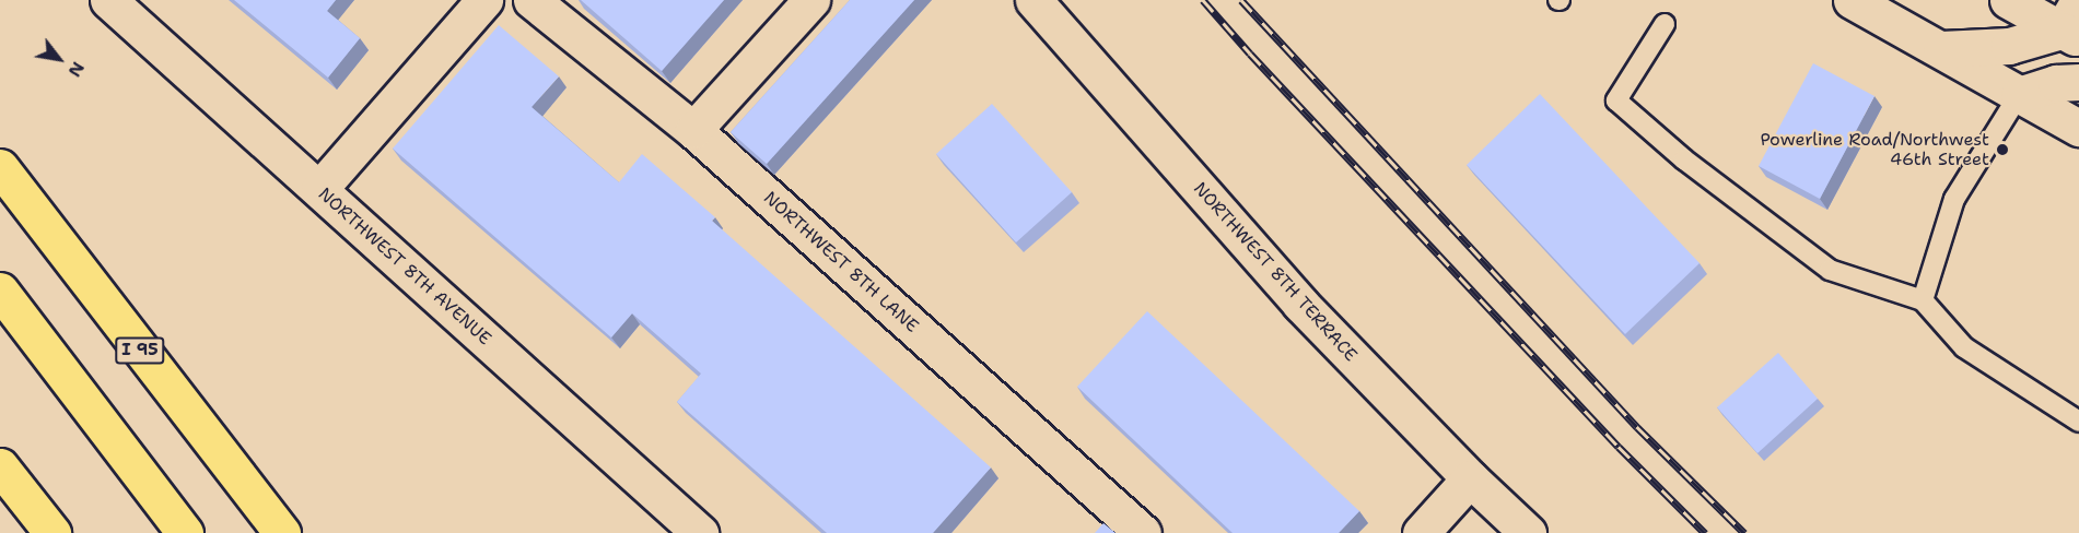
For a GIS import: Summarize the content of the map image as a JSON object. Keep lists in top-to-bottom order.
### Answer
{
  "streets": {
    "highway": ["I 95"],
    "street": ["NORTHWEST 8TH LANE", "NORTHWEST 8TH AVENUE", "NORTHWEST 8TH TERRACE"]
  },
  "places": ["Powerline Road/Northwest 46th Street"],
  "north": "bottom right"
}
